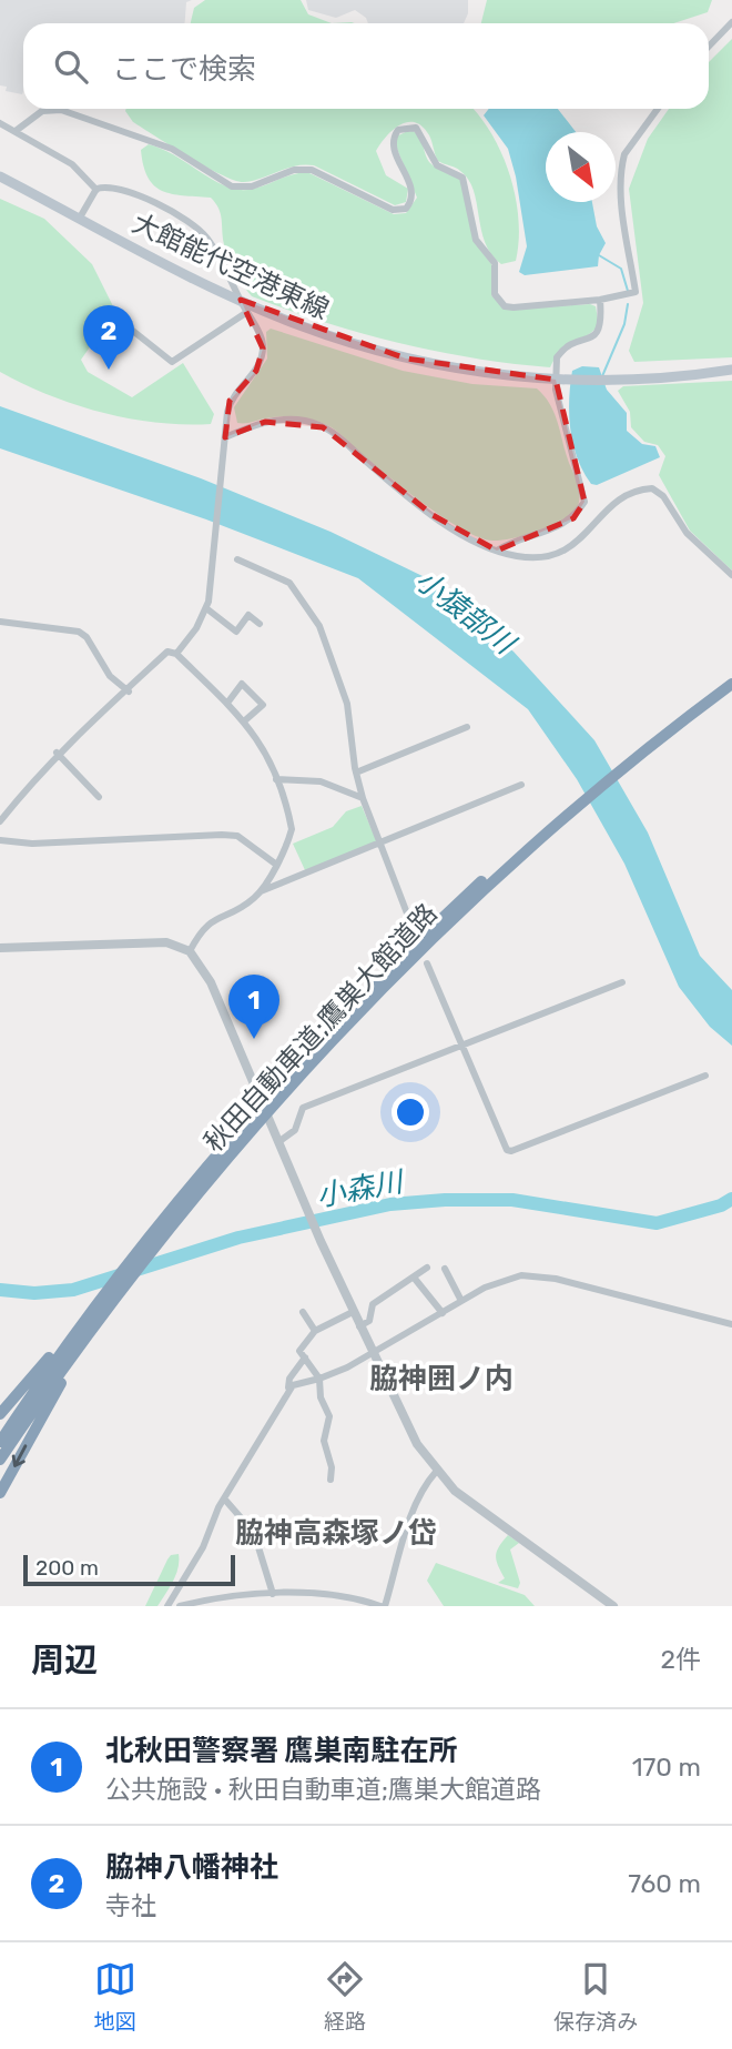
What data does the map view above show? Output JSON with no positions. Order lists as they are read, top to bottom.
{
  "streets": {
    "highway": ["秋田自動車道;鷹巣大館道路"],
    "main road": ["大館能代空港東線"]
  },
  "districts": ["脇神囲ノ内", "脇神高森塚ノ岱"],
  "water": ["小猿部川", "小森川"],
  "scale_bar": "200 m",
  "north": "bottom right",
  "page": {
    "search": "ここで検索",
    "pins": ["2", "1"],
    "scale": "200 m",
    "heading": ["周辺", "2件"],
    "list": [
      {
        "mark": "1",
        "name": "北秋田警察署 鷹巣南駐在所",
        "note": "公共施設 · 秋田自動車道;鷹巣大館道路",
        "value": "170 m"
      },
      {
        "mark": "2",
        "name": "脇神八幡神社",
        "note": "寺社",
        "value": "760 m"
      }
    ],
    "nav": ["地図", "経路", "保存済み"]
  }
}
